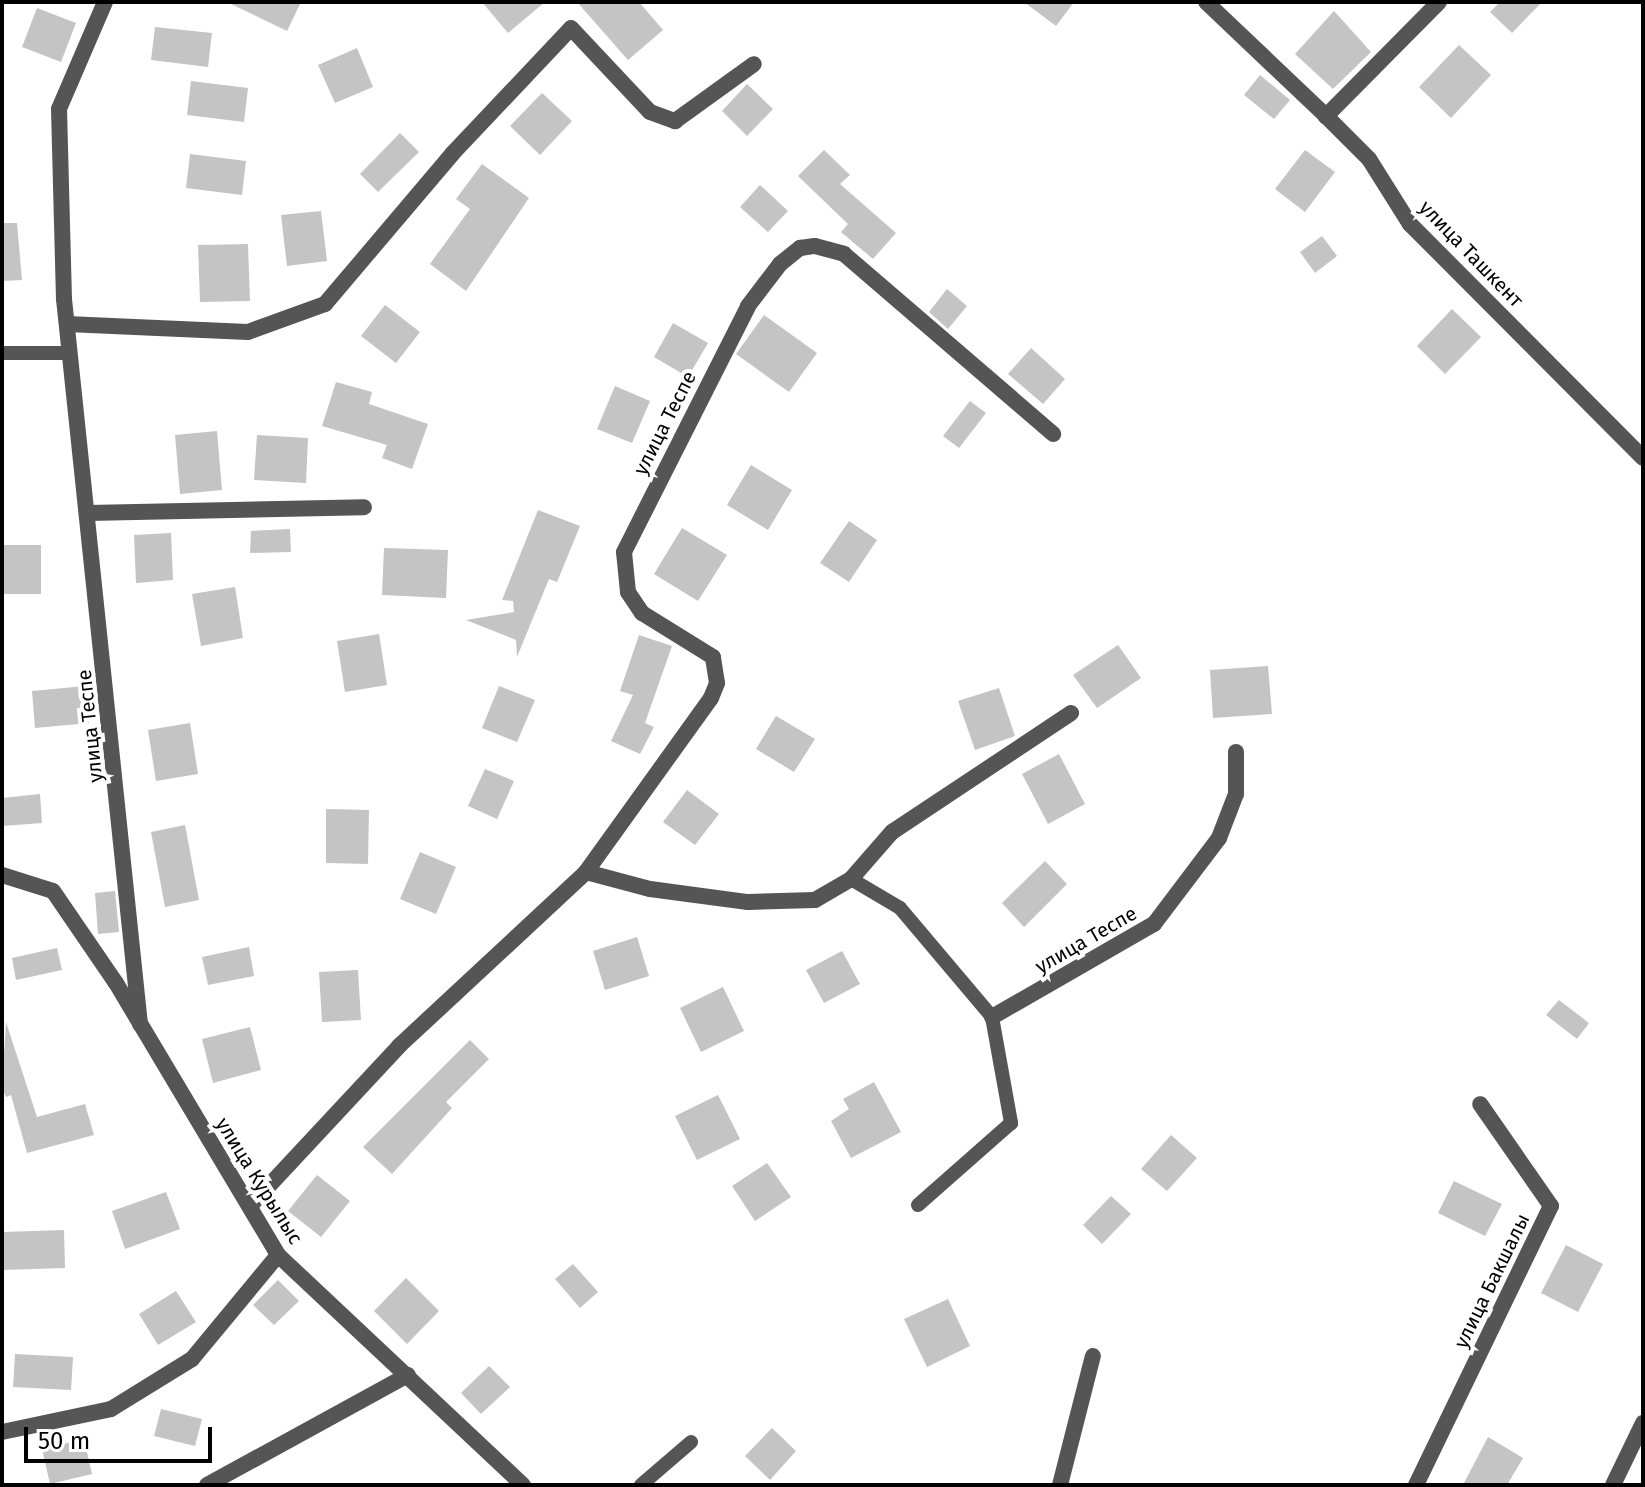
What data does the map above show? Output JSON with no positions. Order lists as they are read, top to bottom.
{
  "streets": {
    "street": [
      "улица Ташкент",
      "улица Теспе",
      "улица Курылыс",
      "улица Бакшалы"
    ]
  },
  "crossings": [
    ["улица Теспе", "улица Курылыс"]
  ],
  "scale_bar": "50 m"
}
